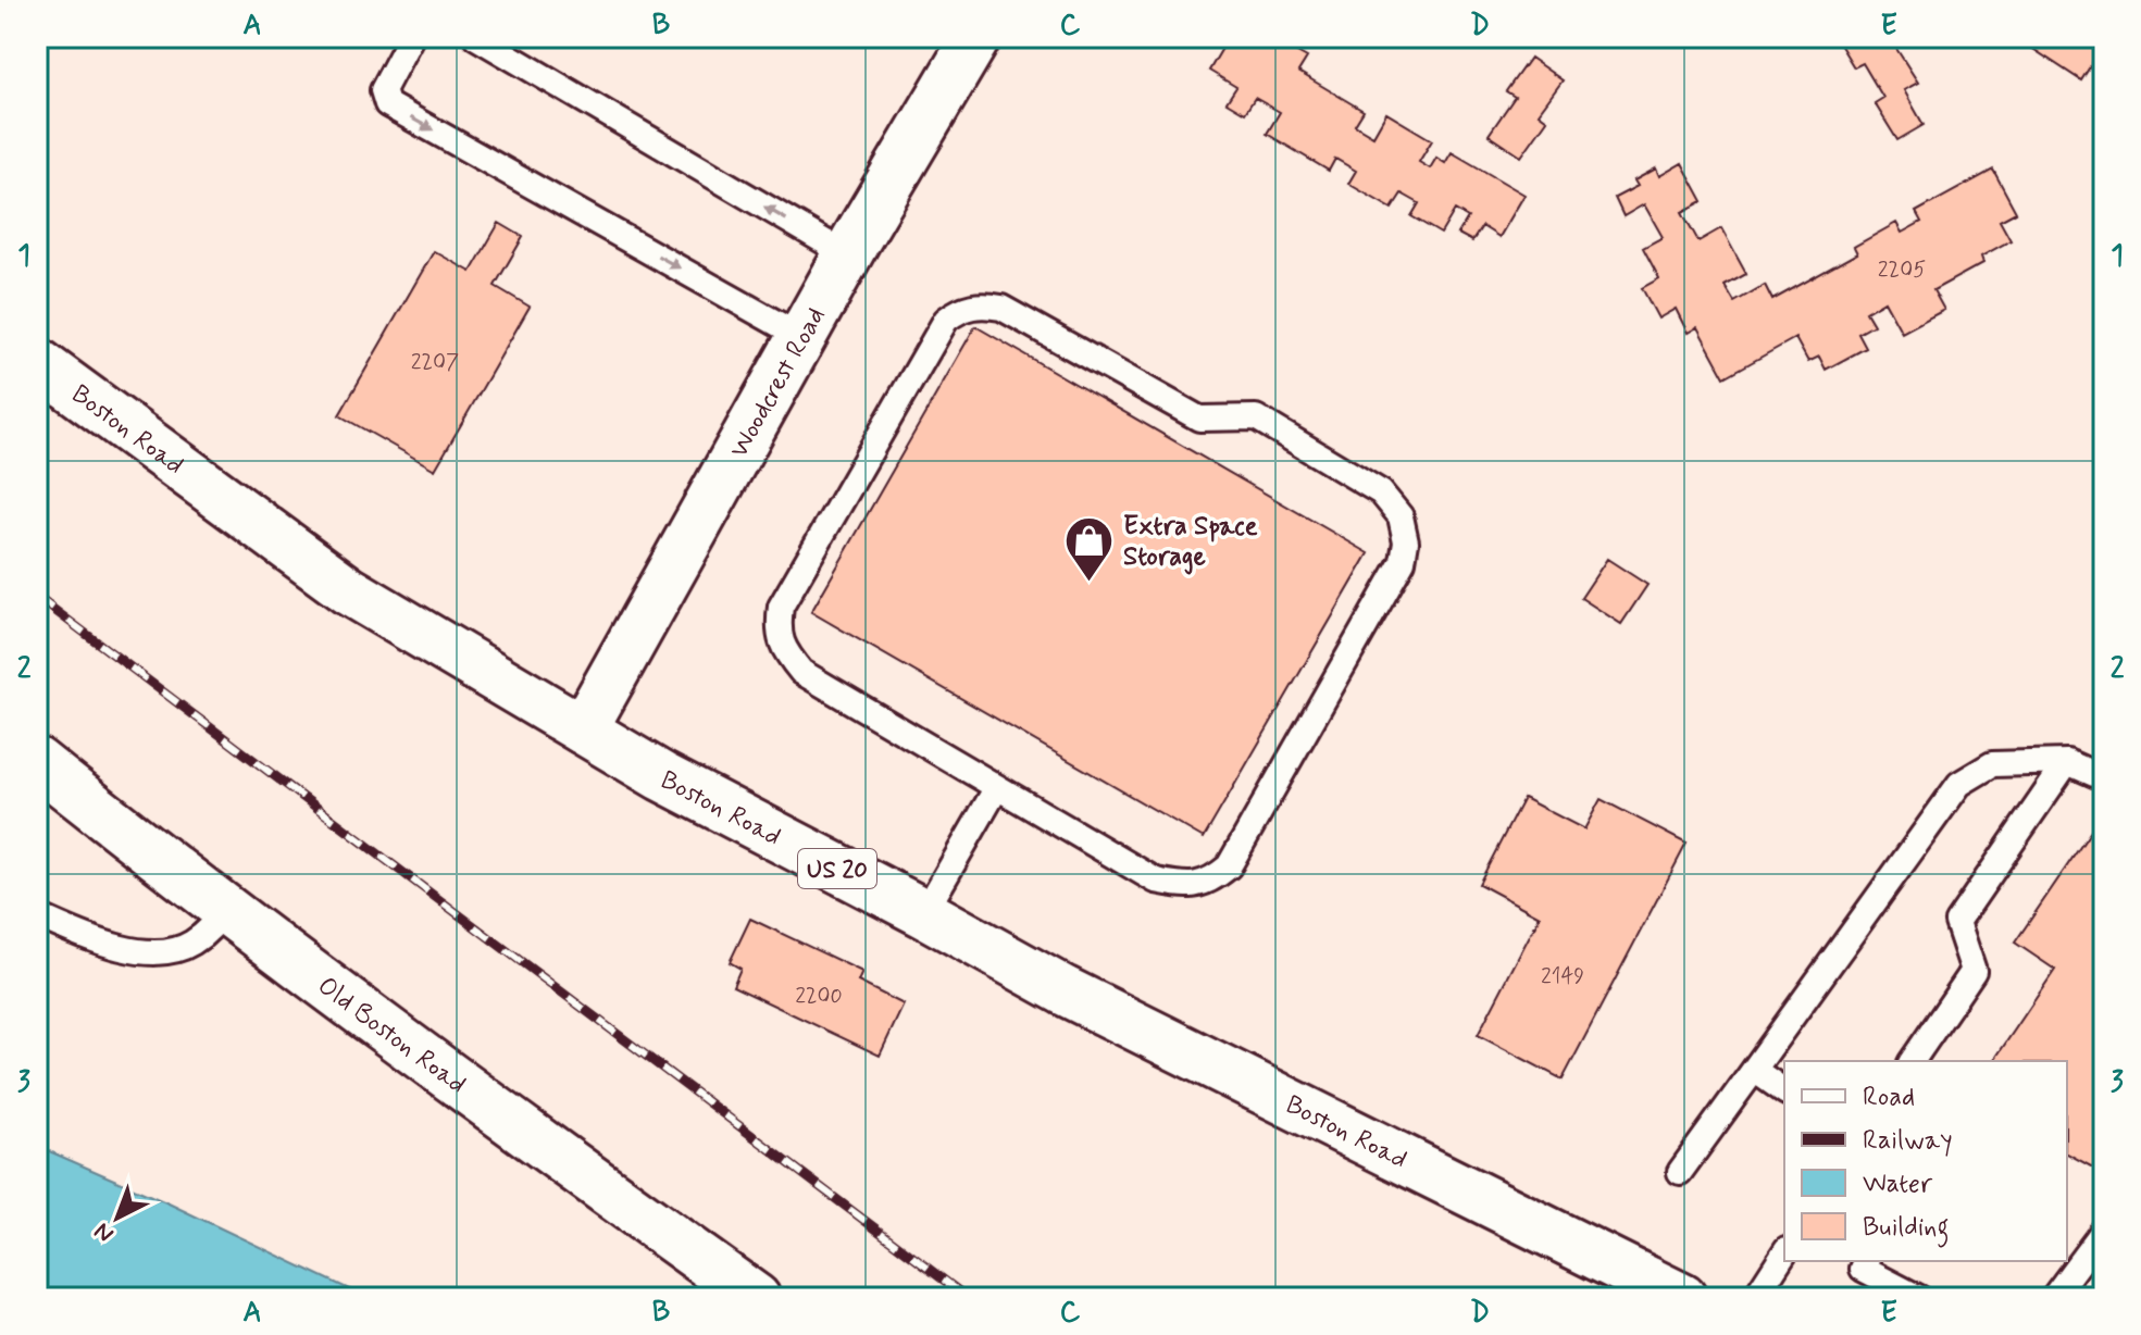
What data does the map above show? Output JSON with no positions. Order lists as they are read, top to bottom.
{
  "streets": {
    "main road": [
      "Woodcrest Road",
      "Boston Road",
      "US 20",
      "Old Boston Road"
    ]
  },
  "crossings": [
    ["Woodcrest Road", "Boston Road"]
  ],
  "places": {
    "shop": ["Extra Space Storage"]
  },
  "house_numbers": [
    "2205",
    "2207",
    "2149",
    "2200"
  ],
  "legend": [
    "Road",
    "Railway",
    "Water",
    "Building"
  ],
  "north": "bottom left",
  "grid": {
    "columns": [
      "A",
      "B",
      "C",
      "D",
      "E"
    ],
    "rows": ["1", "2", "3"]
  }
}
